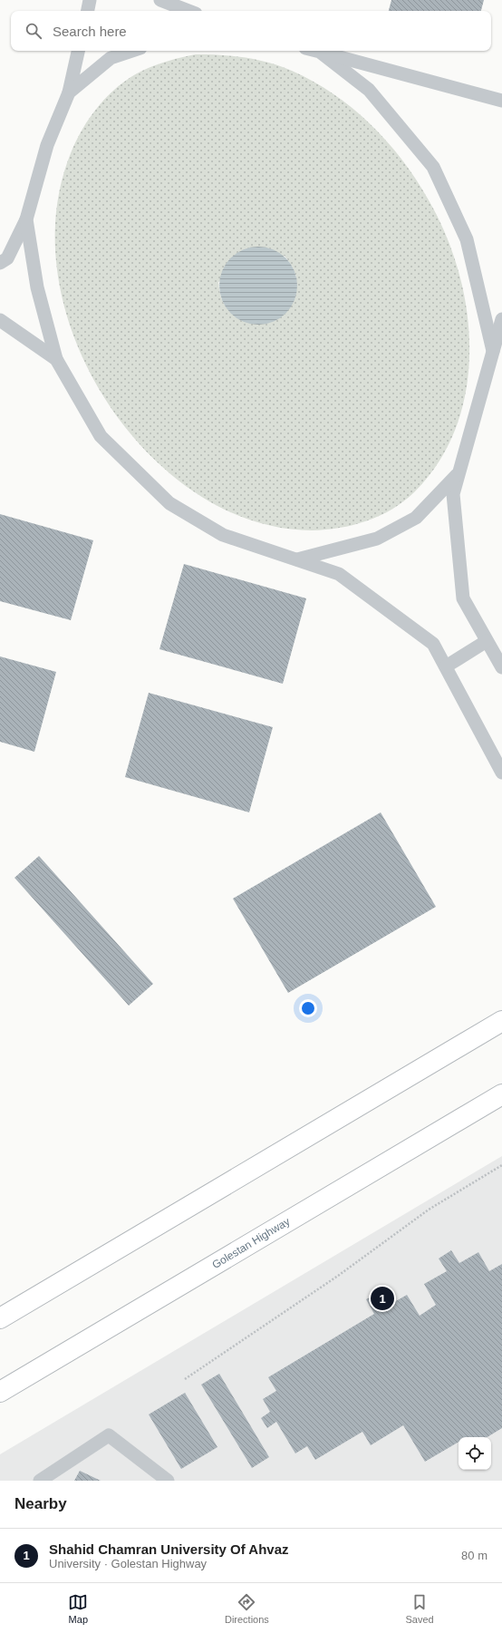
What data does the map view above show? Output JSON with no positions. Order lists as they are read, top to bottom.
{
  "streets": {
    "highway": ["Golestan Highway"]
  },
  "page": {
    "search": "Search here",
    "pins": "1",
    "heading": "Nearby",
    "list": [
      {
        "mark": "1",
        "name": "Shahid Chamran University Of Ahvaz",
        "note": "University · Golestan Highway",
        "value": "80 m"
      }
    ],
    "nav": ["Map", "Directions", "Saved"]
  }
}
